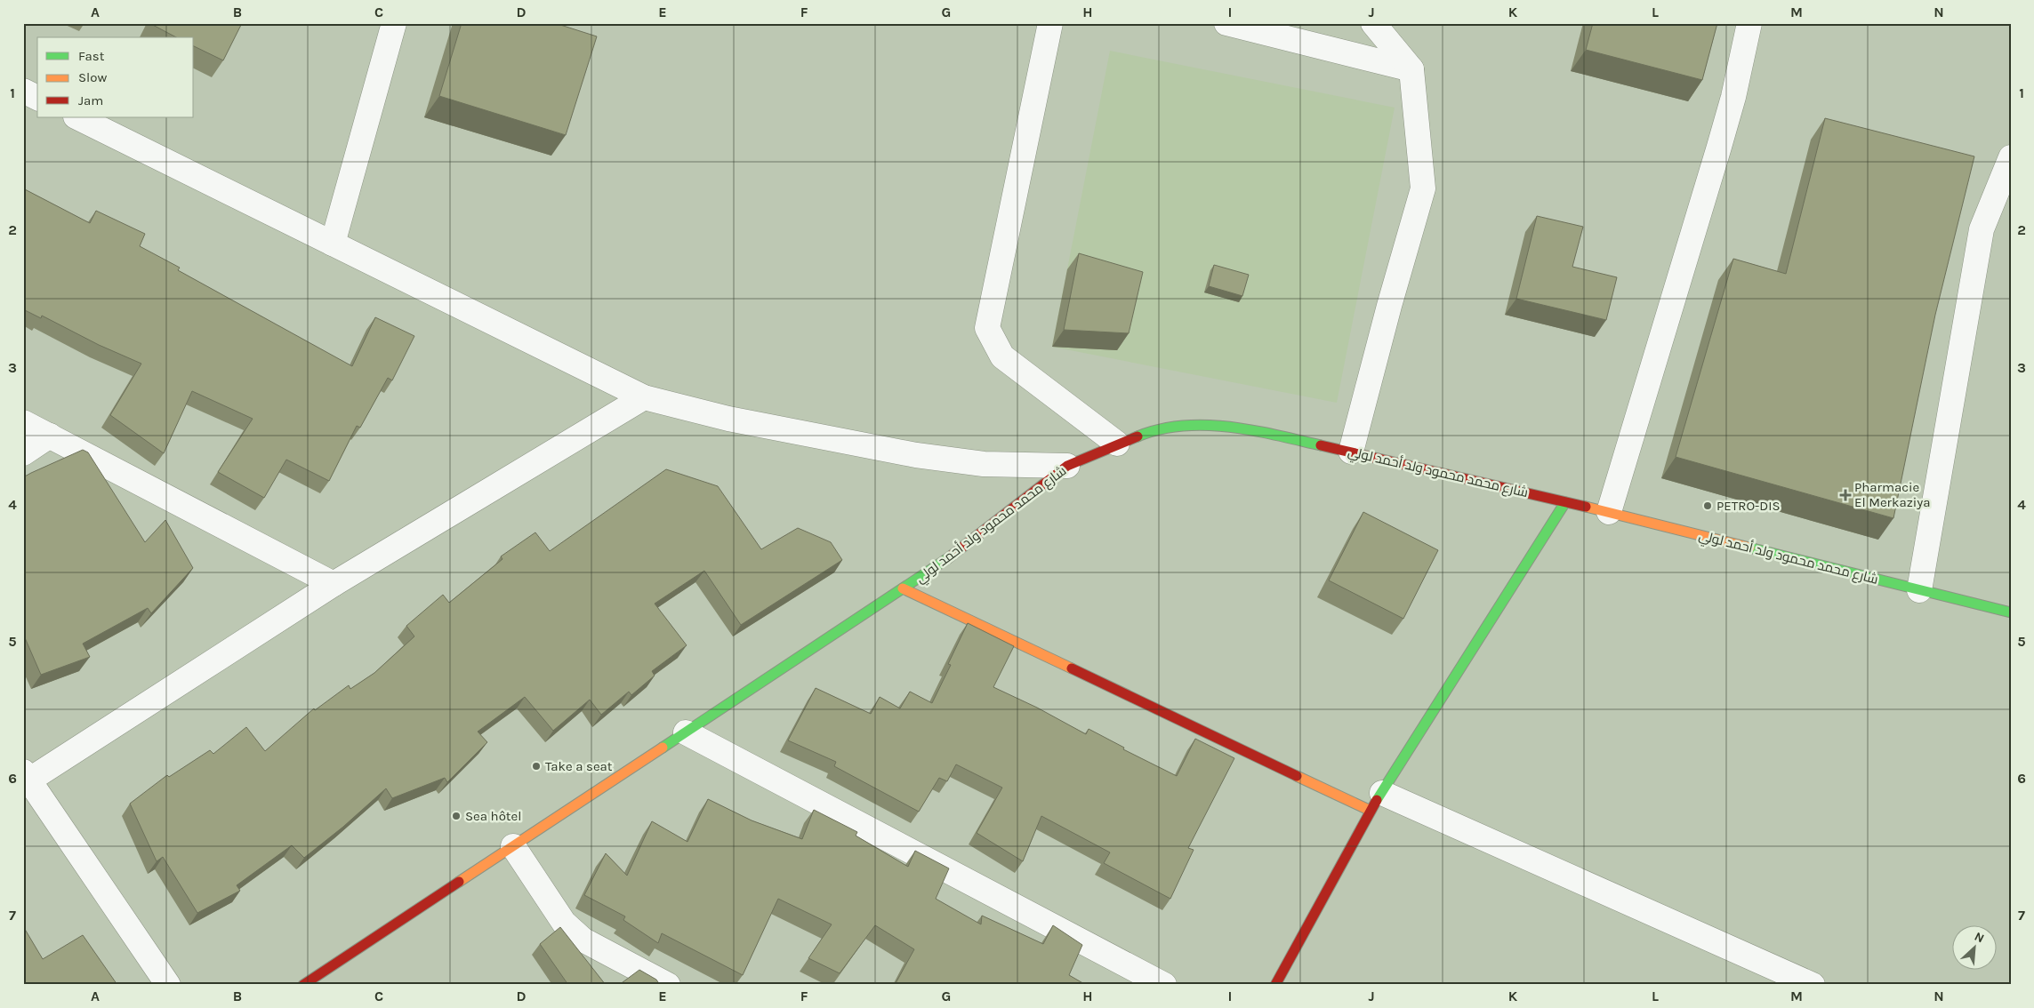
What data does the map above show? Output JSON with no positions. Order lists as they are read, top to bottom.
{
  "streets": {
    "street": ["شارع محمد محمود ولد أحمد لولي"]
  },
  "places": {
    "health": ["Pharmacie El Merkaziya"],
    "other": ["PETRO-DIS", "Take a seat", "Sea hôtel"]
  },
  "legend": ["Fast", "Slow", "Jam"],
  "north": "top right",
  "grid": {
    "columns": [
      "A",
      "B",
      "C",
      "D",
      "E",
      "F",
      "G",
      "H",
      "I",
      "J",
      "K",
      "L",
      "M",
      "N"
    ],
    "rows": [
      "1",
      "2",
      "3",
      "4",
      "5",
      "6",
      "7"
    ]
  }
}
